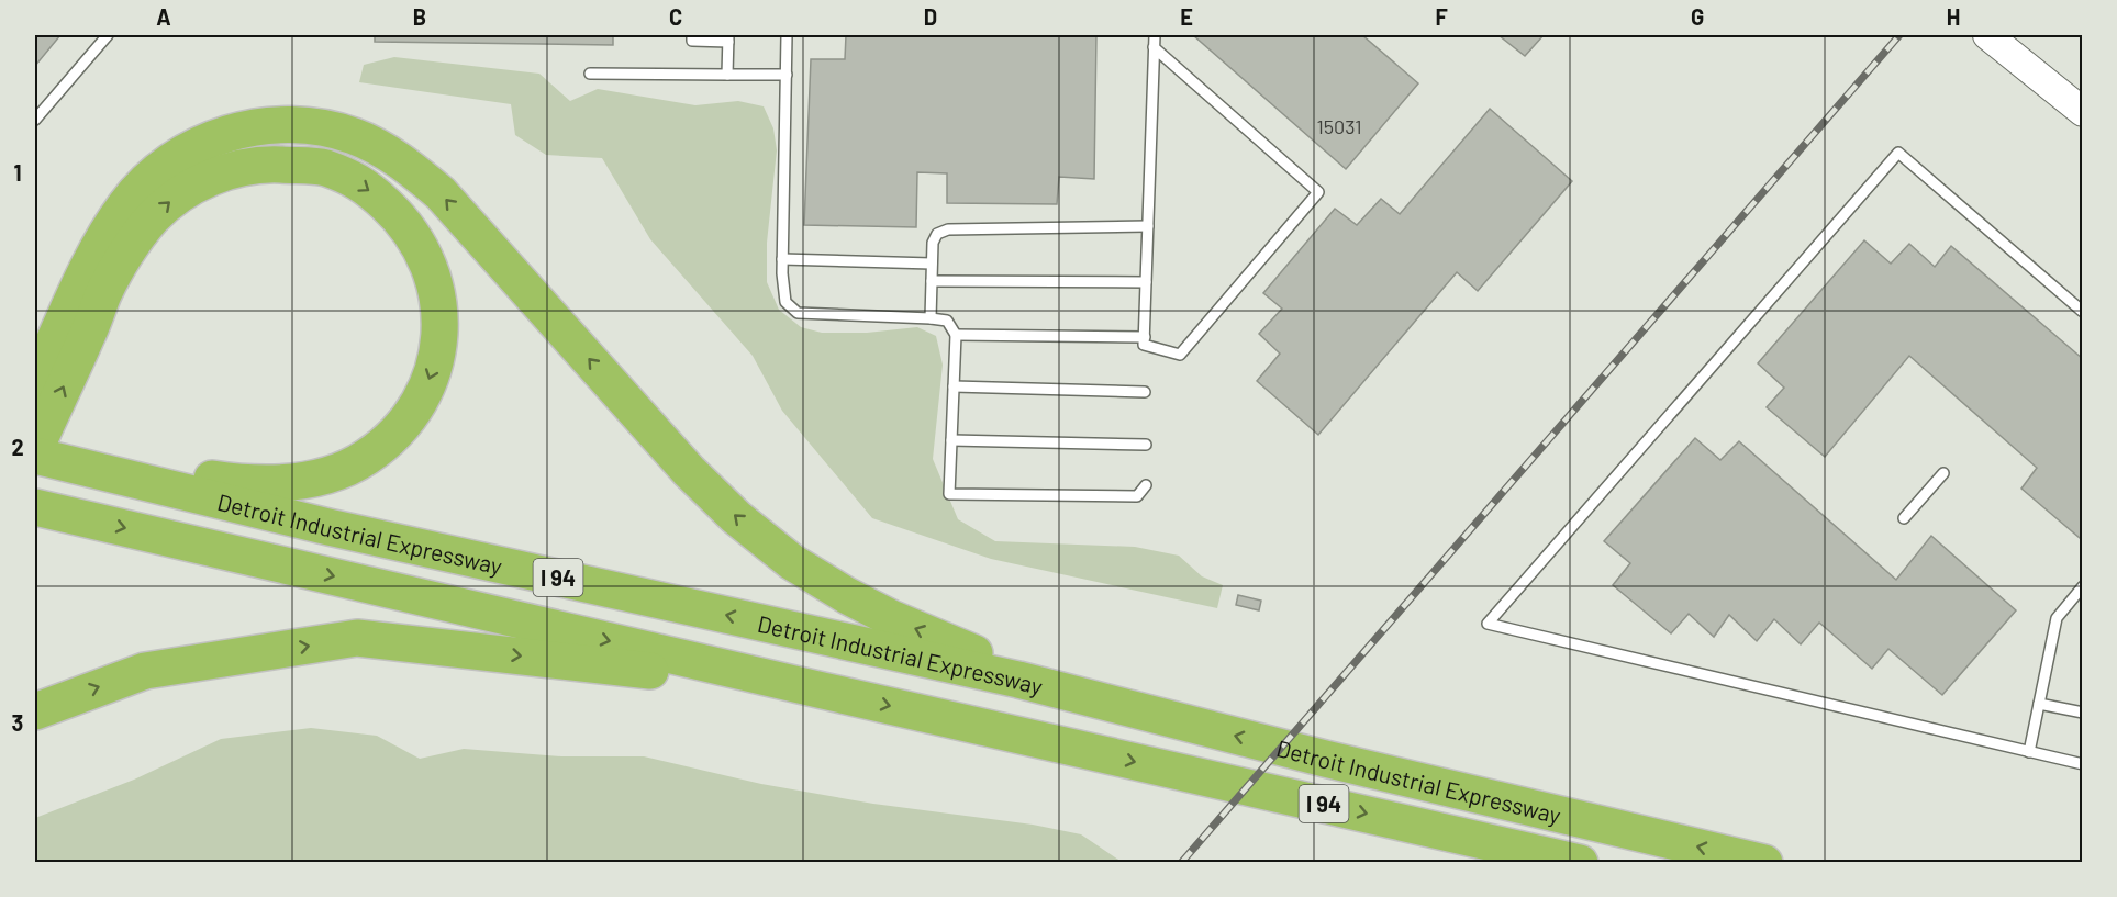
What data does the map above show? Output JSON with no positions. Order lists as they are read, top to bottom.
{
  "streets": {
    "highway": ["Detroit Industrial Expressway", "I 94"]
  },
  "house_numbers": ["15031"],
  "grid": {
    "columns": [
      "A",
      "B",
      "C",
      "D",
      "E",
      "F",
      "G",
      "H"
    ],
    "rows": ["1", "2", "3"]
  }
}
